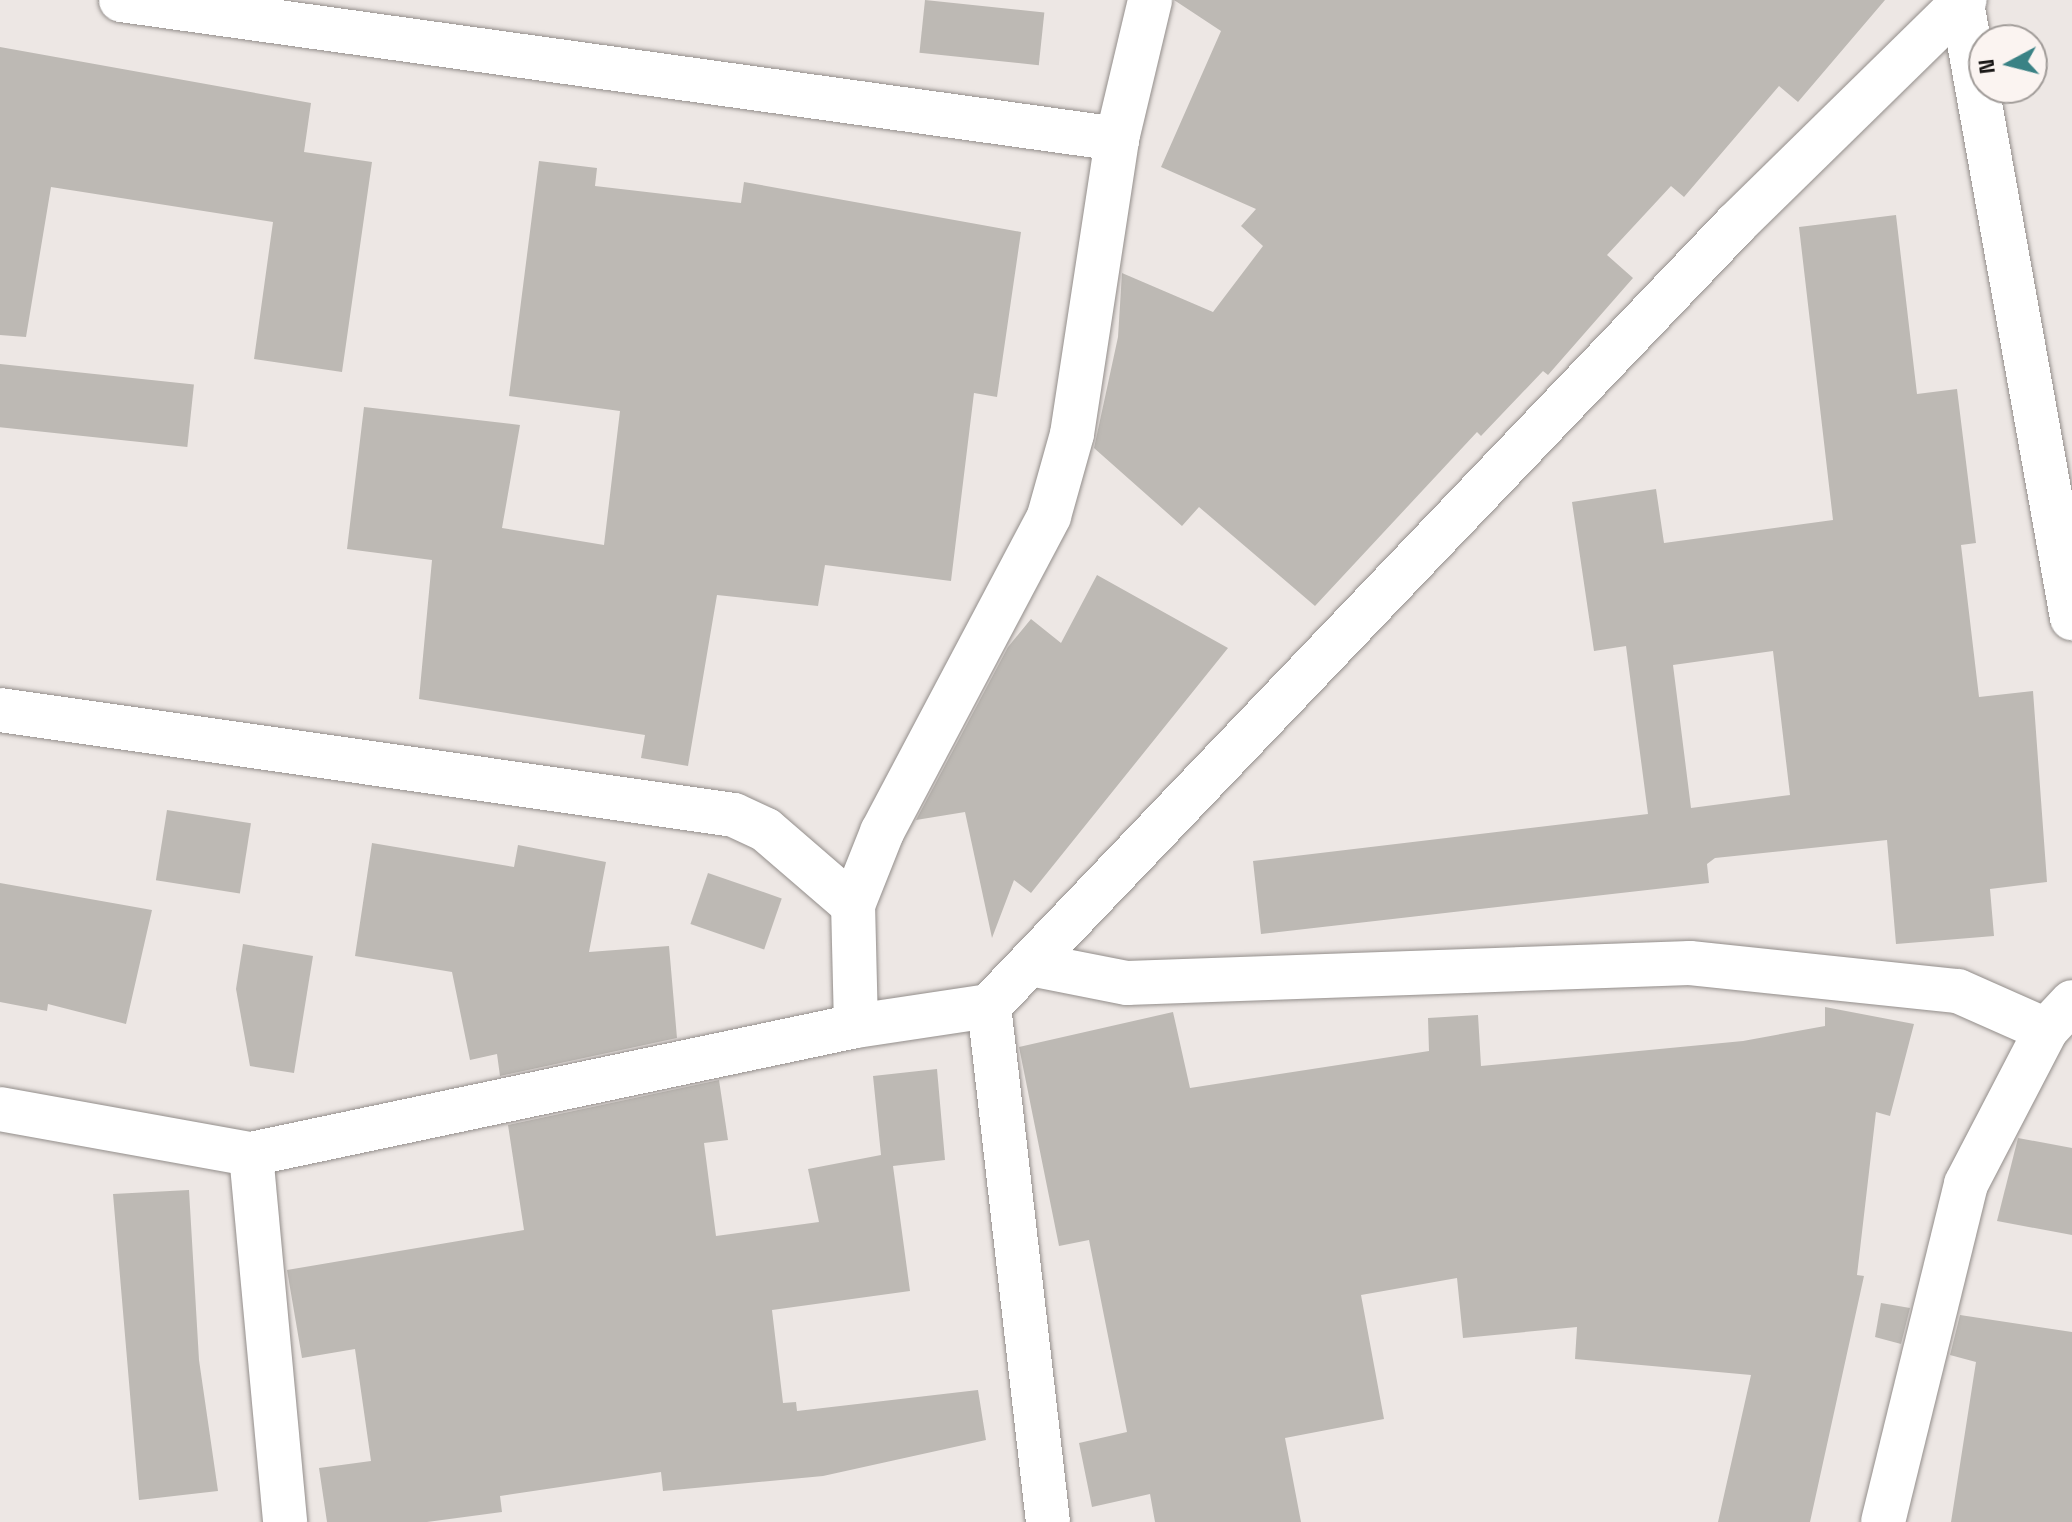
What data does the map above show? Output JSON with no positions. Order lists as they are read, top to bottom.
{
  "north": "left"
}
